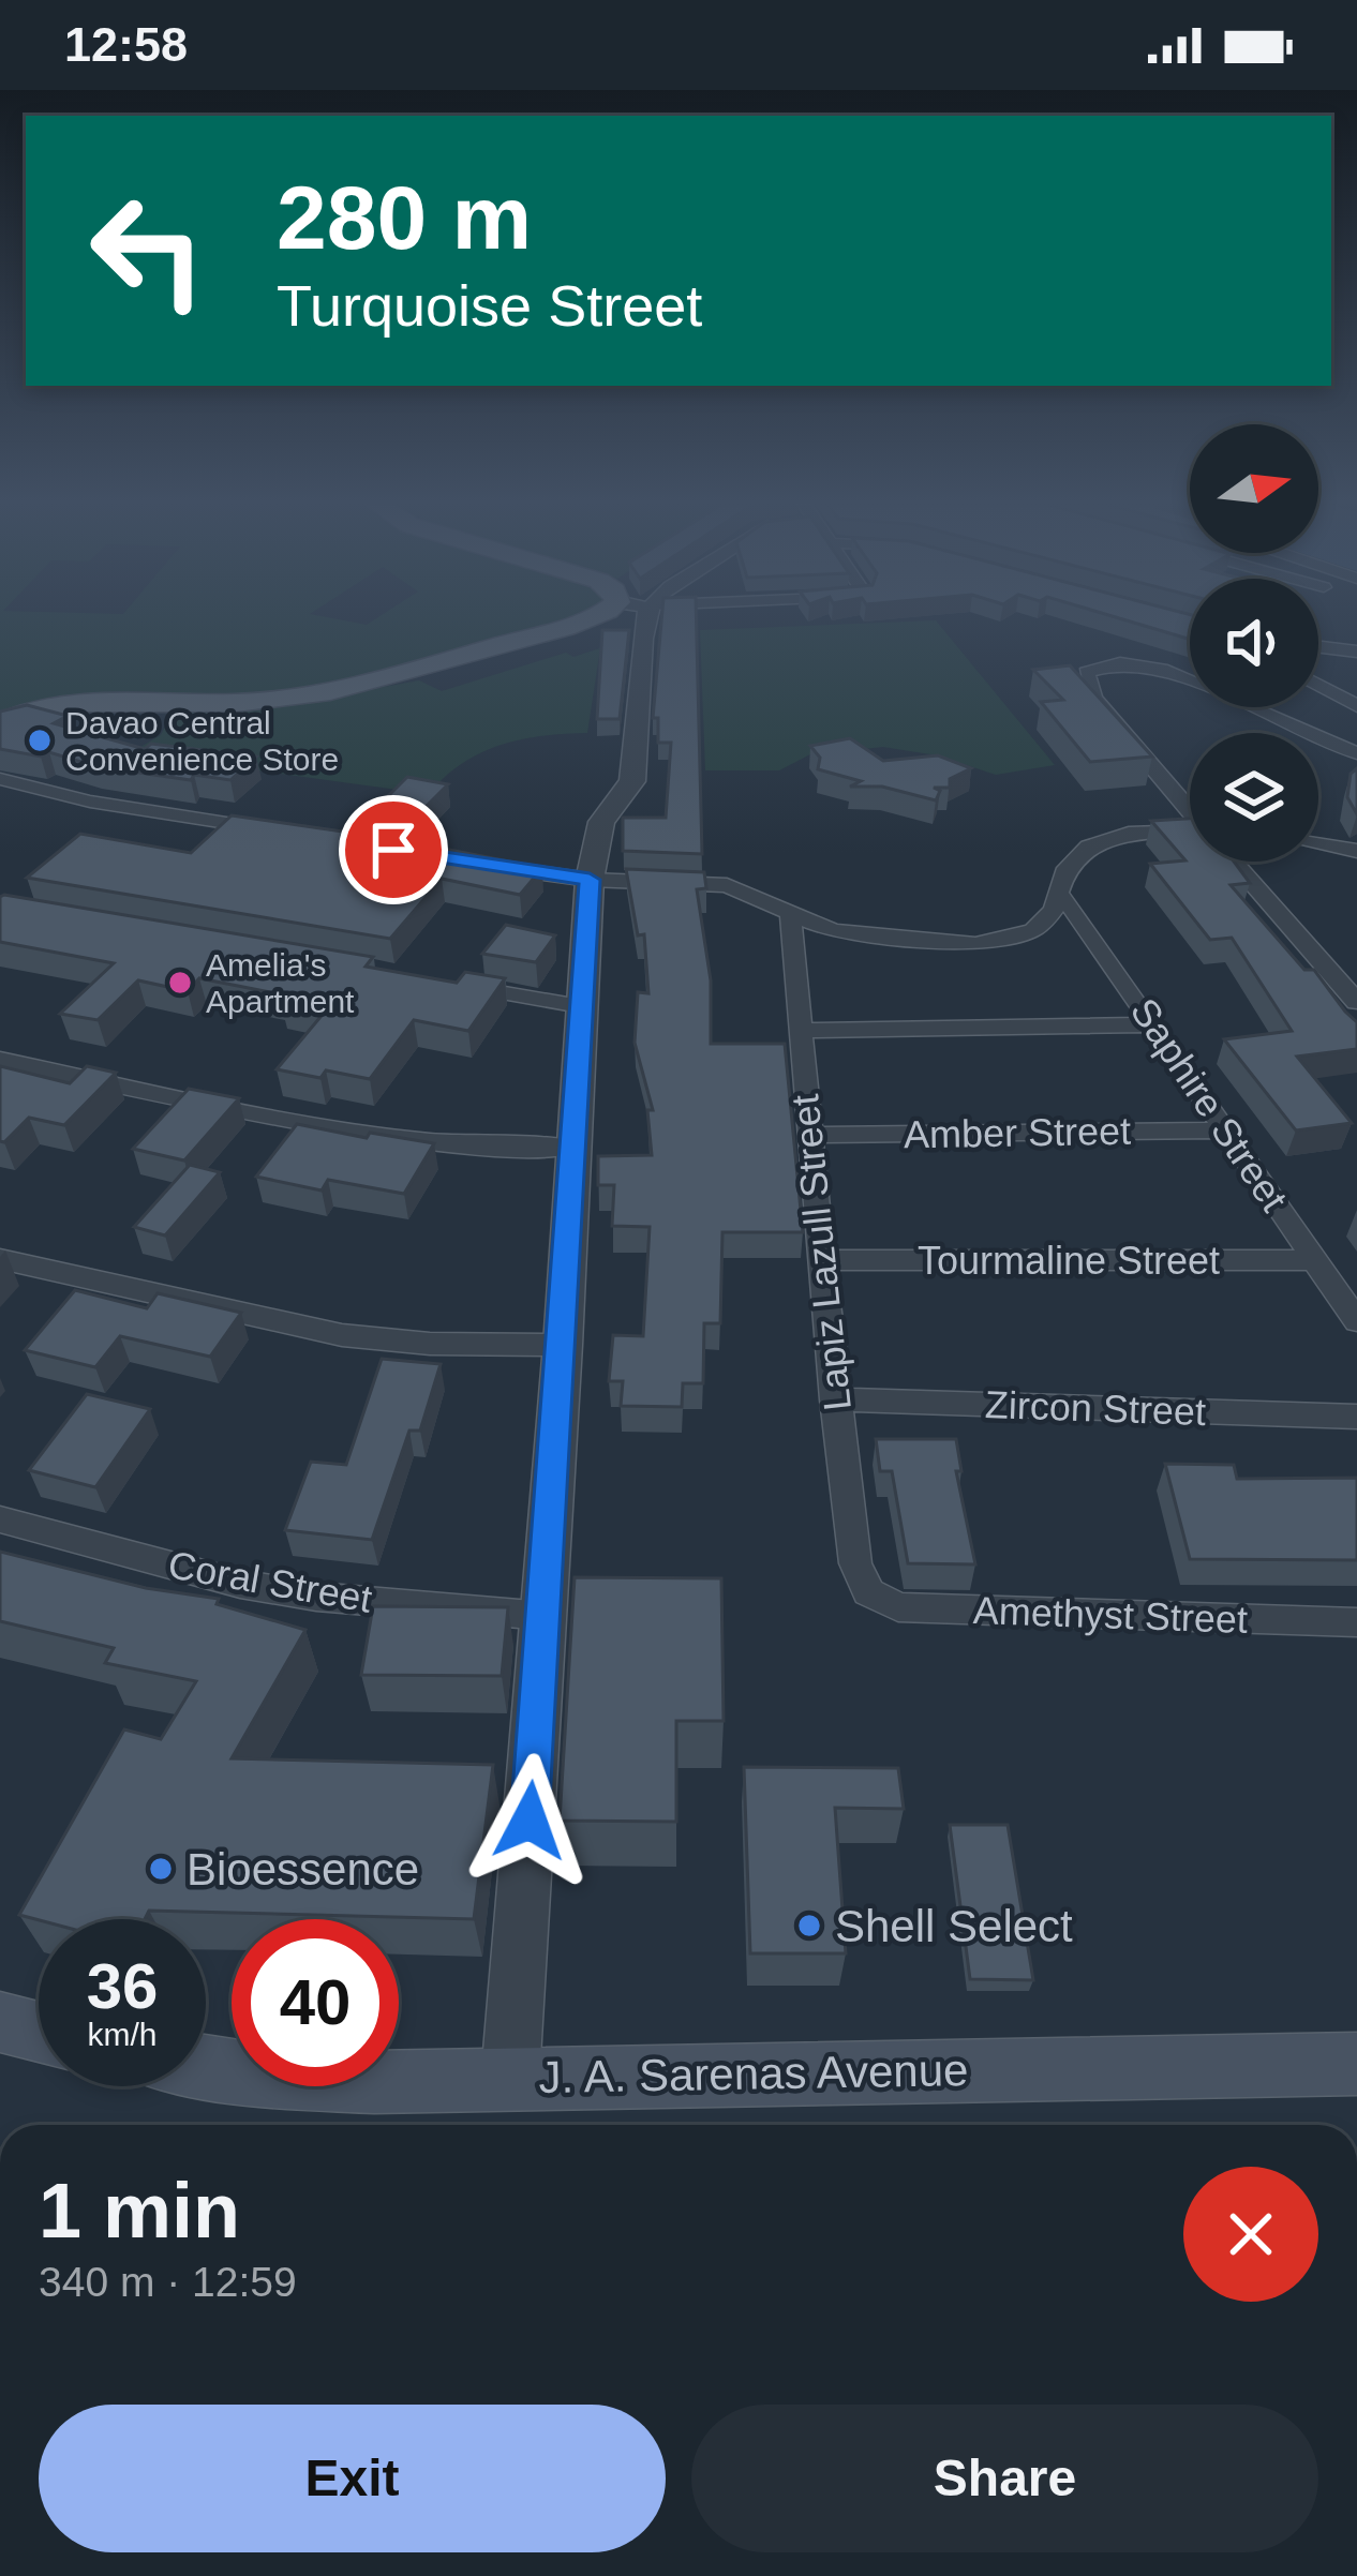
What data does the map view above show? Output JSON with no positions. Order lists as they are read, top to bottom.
{
  "streets": {
    "main road": ["J. A. Sarenas Avenue"],
    "street": [
      "Saphire Street",
      "Amber Street",
      "Lapiz Lazull Street",
      "Tourmaline Street",
      "Zircon Street",
      "Coral Street",
      "Amethyst Street"
    ]
  },
  "crossings": [
    ["Saphire Street", "Amber Street"],
    ["Saphire Street", "Tourmaline Street"],
    ["Amber Street", "Lapiz Lazull Street"],
    ["Lapiz Lazull Street", "Tourmaline Street"],
    ["Lapiz Lazull Street", "Zircon Street"],
    ["Lapiz Lazull Street", "Amethyst Street"]
  ],
  "places": [
    "Davao Central Convenience Store",
    "Amelia's Apartment",
    "Bioessence",
    "Shell Select"
  ],
  "north": "right",
  "page": {
    "status": "12:58",
    "turn": ["280 m", "Turquoise Street"],
    "speed": "36 km/h",
    "limit": "40",
    "heading": ["1 min", "340 m · 12:59"],
    "buttons": ["Exit", "Share"]
  }
}
